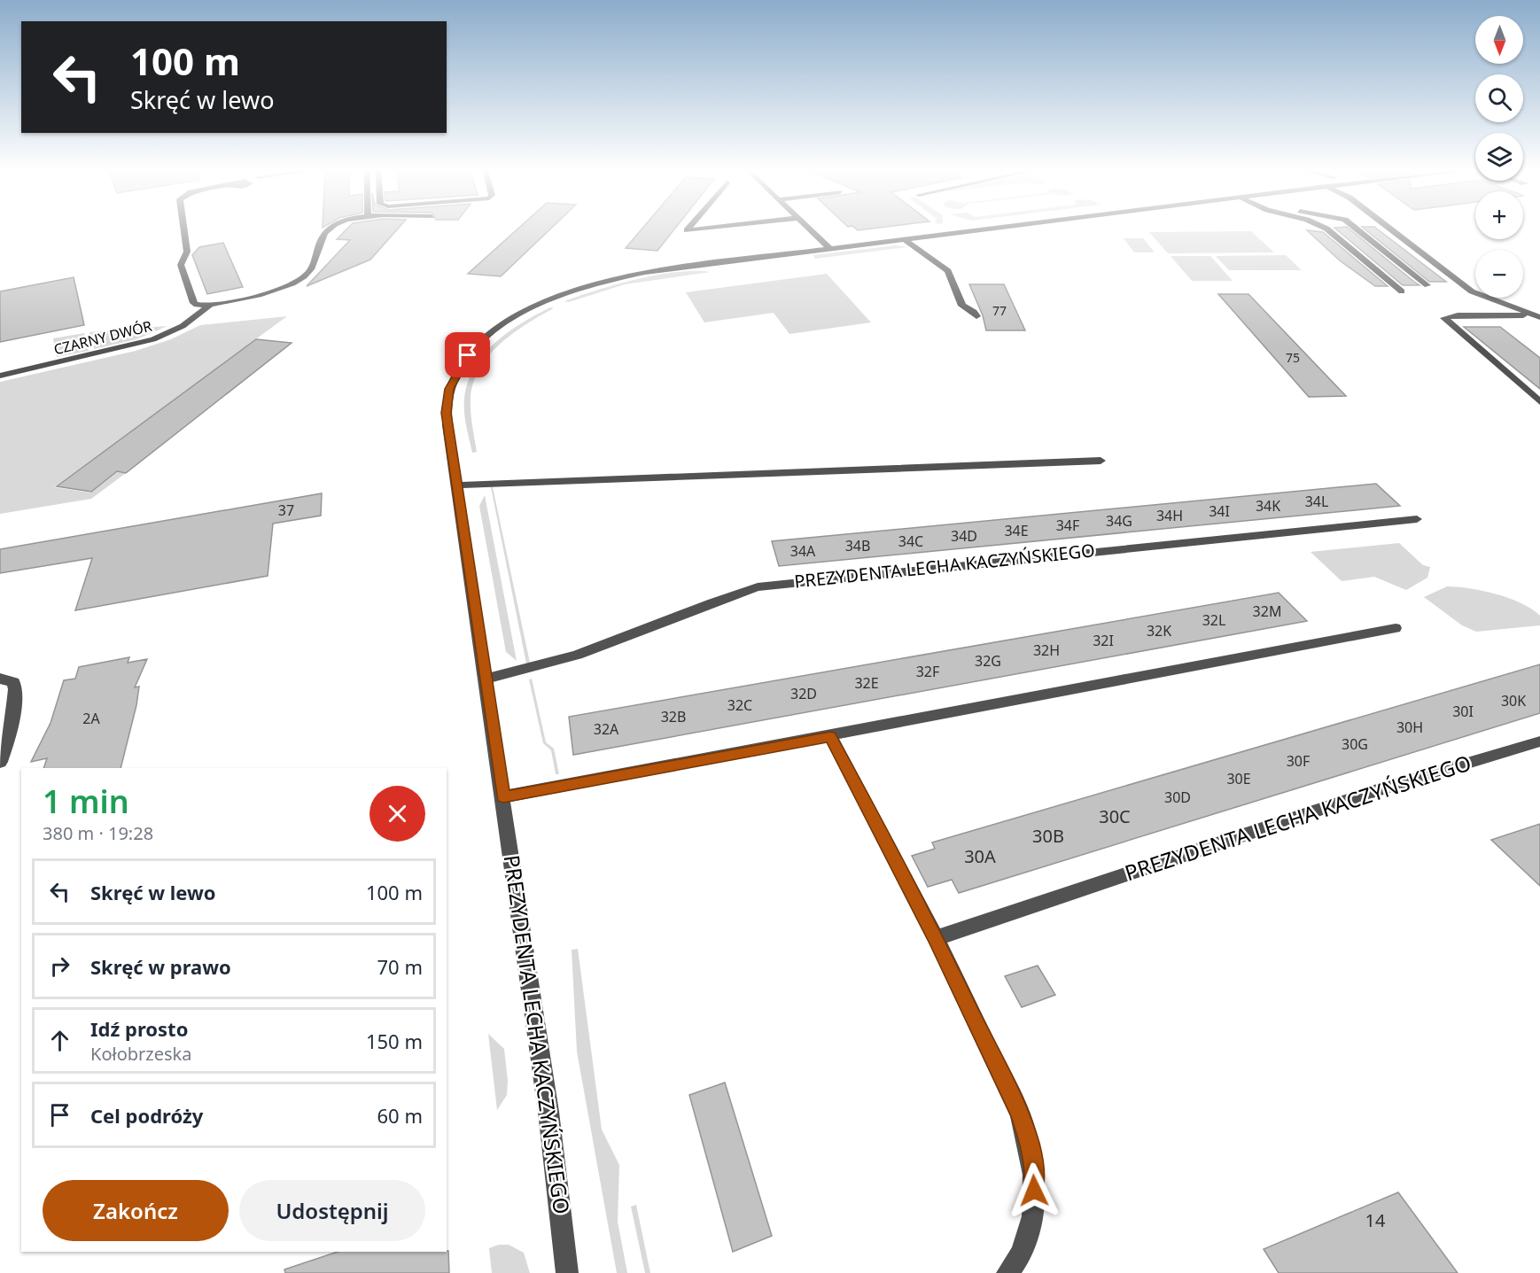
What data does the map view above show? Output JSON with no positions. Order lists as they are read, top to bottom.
{
  "streets": {
    "street": ["CZARNY DWÓR", "PREZYDENTA LECHA KACZYŃSKIEGO"]
  },
  "house_numbers": [
    "77",
    "75",
    "34L",
    "34K",
    "37",
    "34I",
    "34H",
    "34G",
    "34F",
    "34E",
    "34D",
    "34C",
    "34B",
    "34A",
    "32M",
    "32L",
    "32K",
    "32I",
    "32H",
    "32G",
    "32F",
    "32E",
    "32D",
    "30K",
    "32C",
    "30I",
    "32B",
    "2A",
    "30H",
    "32A",
    "30G",
    "30F",
    "30E",
    "30D",
    "30C",
    "30B",
    "30A",
    "14"
  ],
  "north": "bottom",
  "page": {
    "map_buttons": ["+", "−"],
    "turn": ["100 m", "Skręć w lewo"],
    "heading": ["1 min", "380 m · 19:28"],
    "list": [
      {
        "name": "Skręć w lewo",
        "value": "100 m"
      },
      {
        "name": "Skręć w prawo",
        "value": "70 m"
      },
      {
        "name": "Idź prosto",
        "note": "Kołobrzeska",
        "value": "150 m"
      },
      {
        "name": "Cel podróży",
        "value": "60 m"
      }
    ],
    "buttons": ["Zakończ", "Udostępnij"]
  }
}
